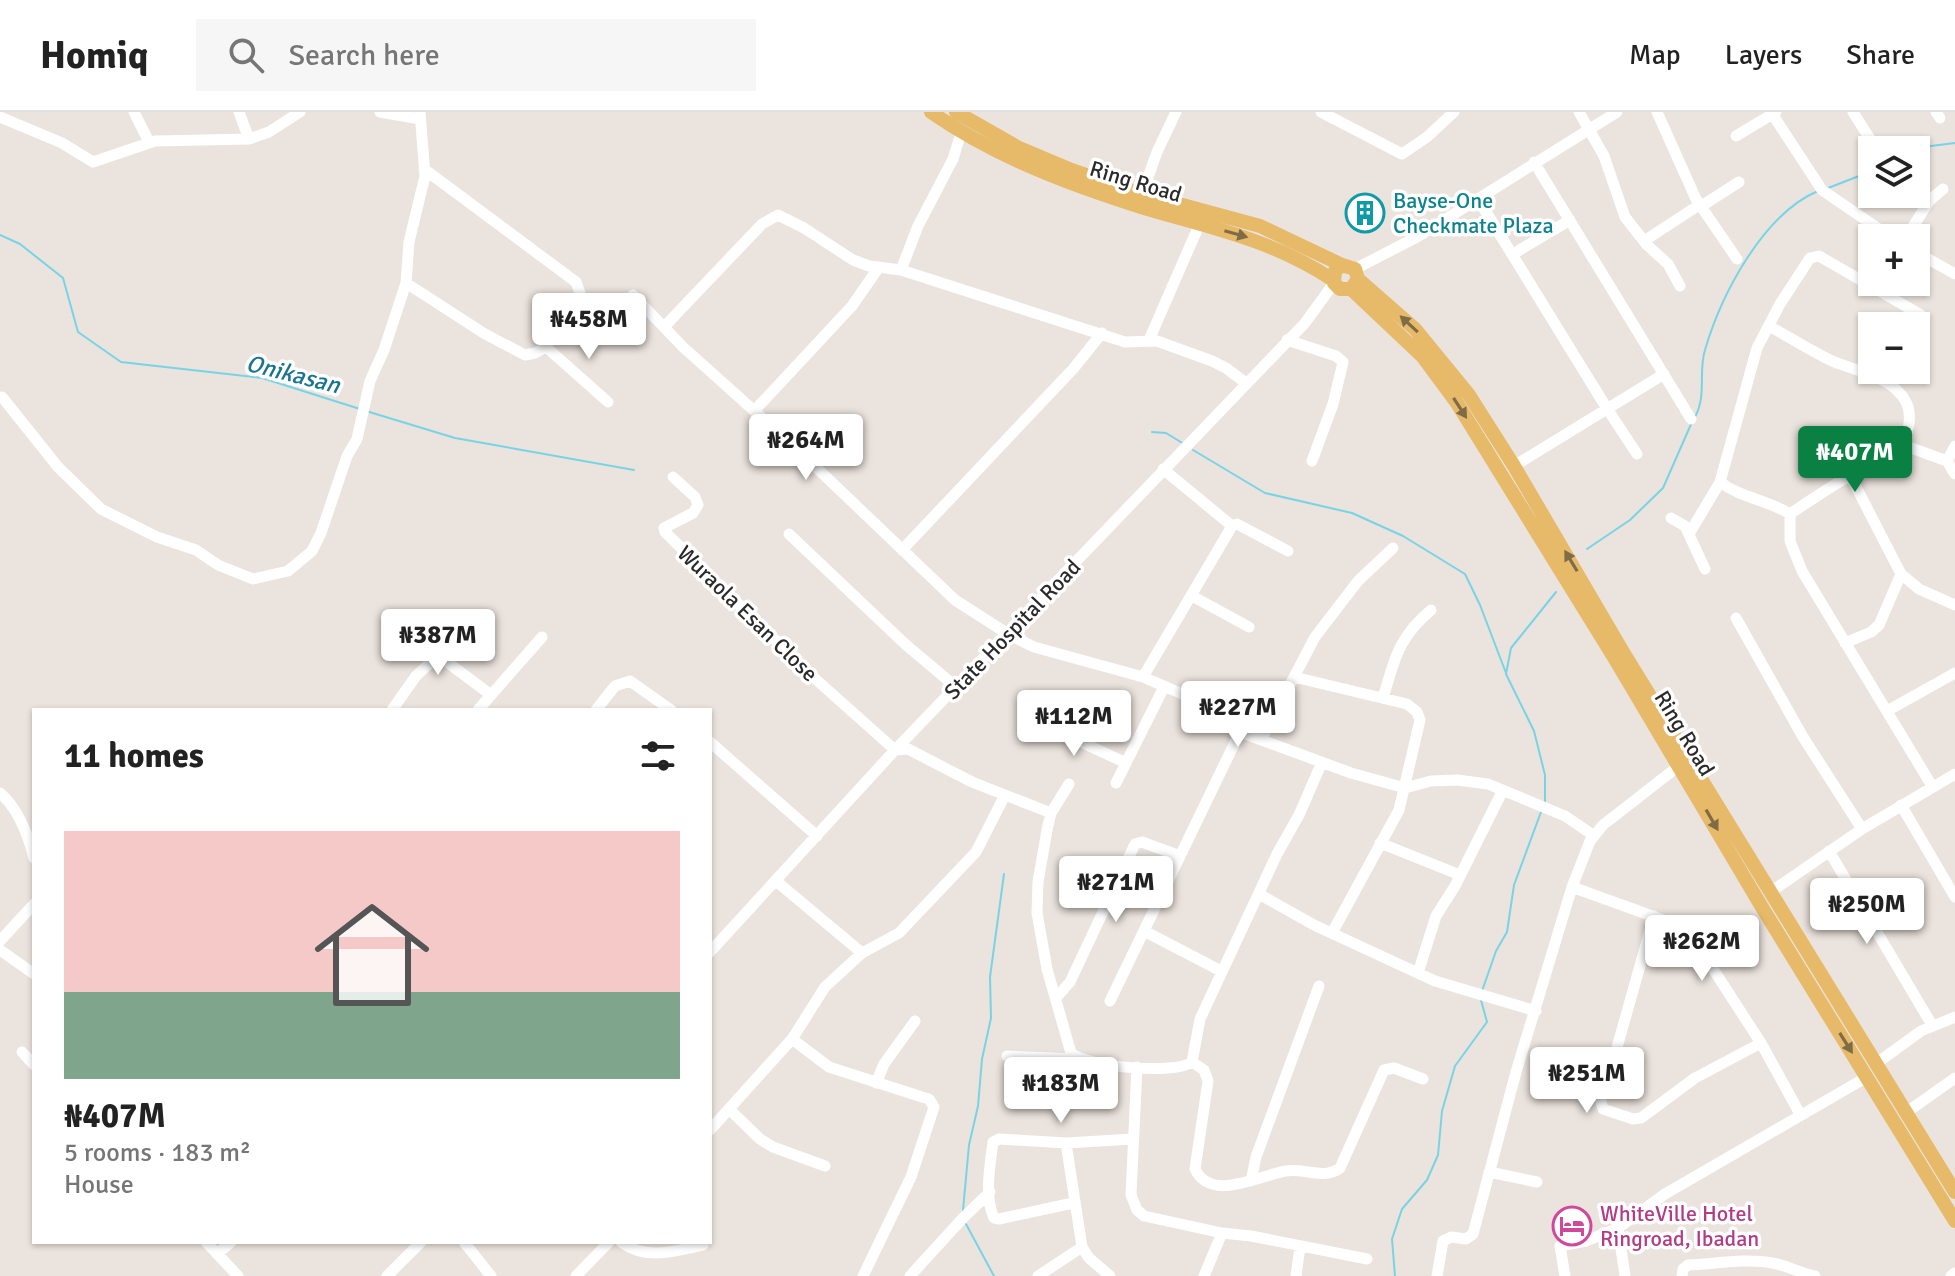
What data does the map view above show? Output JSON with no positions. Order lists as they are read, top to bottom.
{
  "streets": {
    "main road": ["Ring Road"],
    "street": ["Wuraola Esan Close", "State Hospital Road"]
  },
  "crossings": [
    ["Ring Road", "State Hospital Road"],
    ["Wuraola Esan Close", "State Hospital Road"]
  ],
  "water": ["Onikasan"],
  "places": {
    "building": ["Bayse-One Checkmate Plaza"],
    "hotel": ["WhiteVille Hotel Ringroad, Ibadan"]
  },
  "page": {
    "header": "Homiq",
    "search": "Search here",
    "nav": ["Map", "Layers", "Share"],
    "map_buttons": ["+", "−"],
    "price": [
      "₦458M",
      "₦264M",
      "₦407M",
      "₦387M",
      "₦227M",
      "₦112M",
      "₦271M",
      "₦250M",
      "₦262M",
      "₦251M",
      "₦183M"
    ],
    "heading": "11 homes",
    "list": [
      {
        "name": "₦407M",
        "note": "5 rooms · 183 m² · House"
      }
    ]
  }
}
